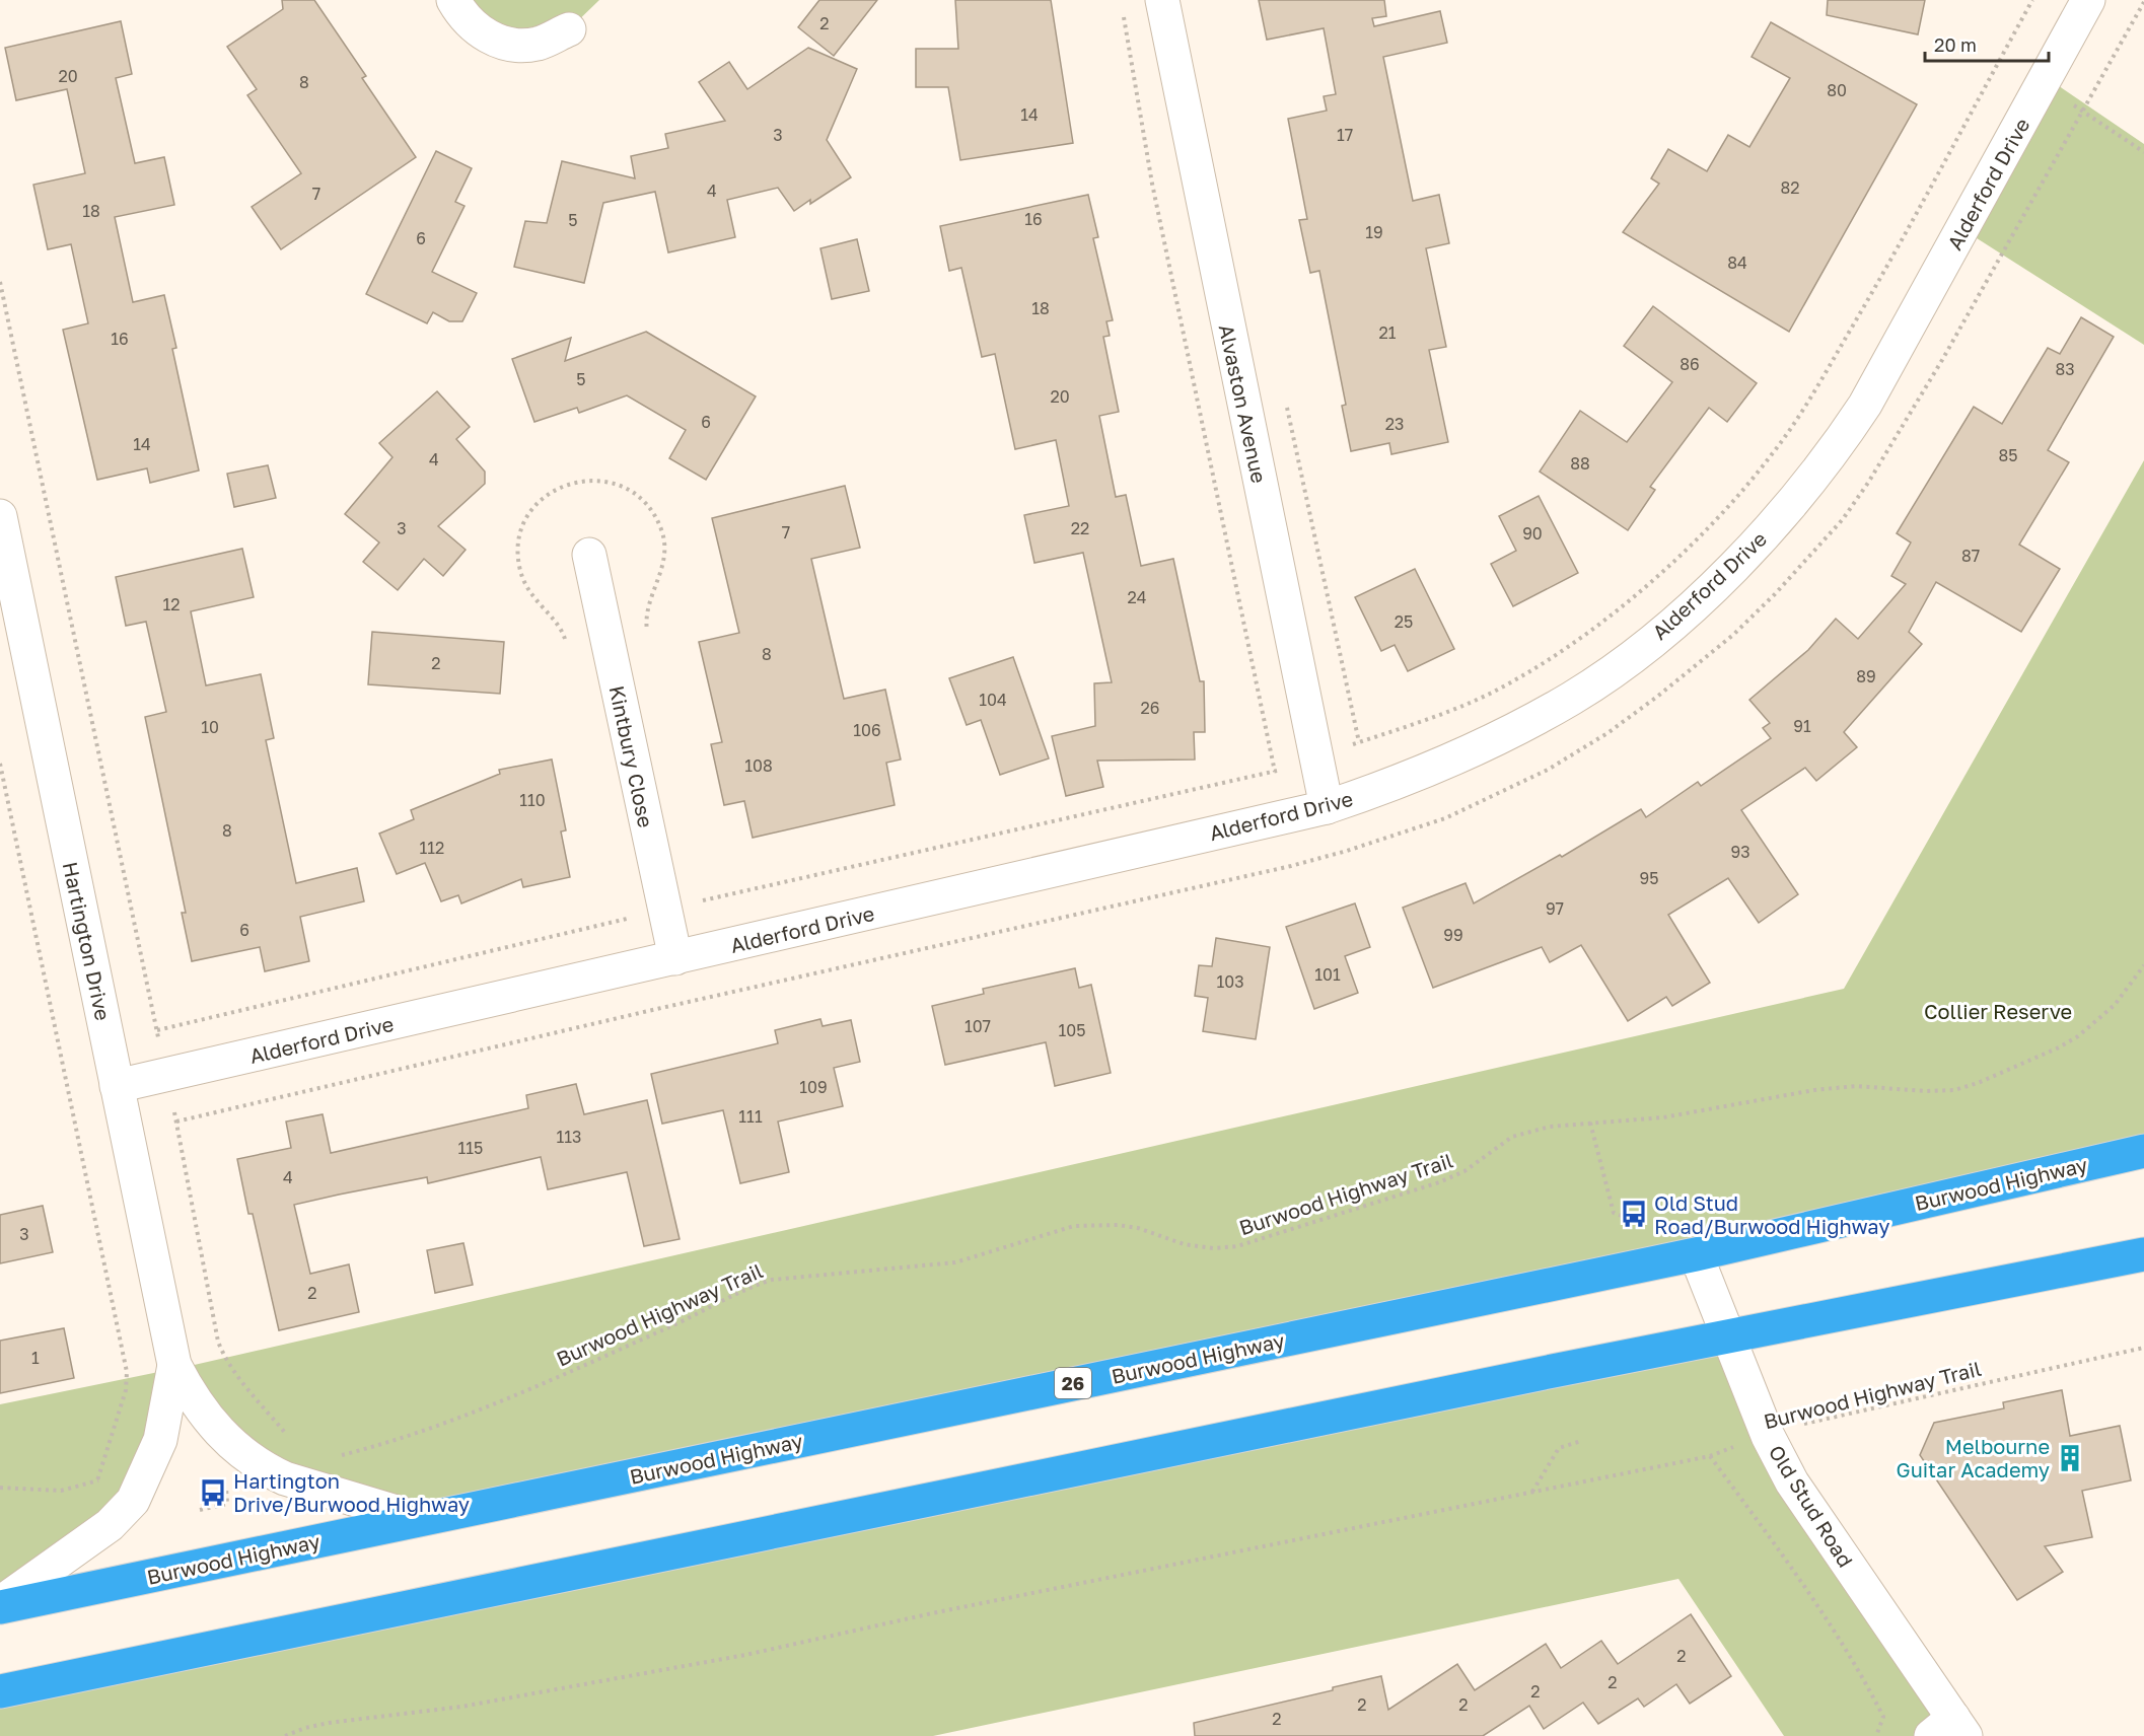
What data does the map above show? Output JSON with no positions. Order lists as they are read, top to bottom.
{
  "streets": {
    "highway": ["Burwood Highway", "26"],
    "street": [
      "Alderford Drive",
      "Alvaston Avenue",
      "Kintbury Close",
      "Hartington Drive",
      "Old Stud Road"
    ],
    "path": ["Burwood Highway Trail"]
  },
  "crossings": [
    ["Alderford Drive", "Alvaston Avenue"],
    ["Alderford Drive", "Kintbury Close"],
    ["Alderford Drive", "Hartington Drive"],
    ["Hartington Drive", "Burwood Highway"],
    ["Burwood Highway", "Old Stud Road"],
    ["Burwood Highway Trail", "Old Stud Road"]
  ],
  "parks": ["Collier Reserve"],
  "places": {
    "bus stop": ["Old Stud Road/Burwood Highway", "Hartington Drive/Burwood Highway"],
    "building": ["Melbourne Guitar Academy"]
  },
  "house_numbers": [
    "2",
    "20",
    "8",
    "80",
    "14",
    "3",
    "17",
    "82",
    "4",
    "7",
    "18",
    "16",
    "5",
    "19",
    "6",
    "84",
    "18",
    "21",
    "16",
    "86",
    "83",
    "5",
    "20",
    "6",
    "23",
    "14",
    "85",
    "4",
    "88",
    "3",
    "22",
    "7",
    "90",
    "87",
    "24",
    "12",
    "25",
    "8",
    "2",
    "89",
    "104",
    "26",
    "91",
    "10",
    "106",
    "108",
    "110",
    "8",
    "112",
    "93",
    "95",
    "97",
    "6",
    "99",
    "101",
    "103",
    "107",
    "105",
    "109",
    "111",
    "113",
    "115",
    "4",
    "3",
    "2",
    "1",
    "2",
    "2",
    "2",
    "2",
    "2",
    "2"
  ],
  "scale_bar": "20 m"
}
